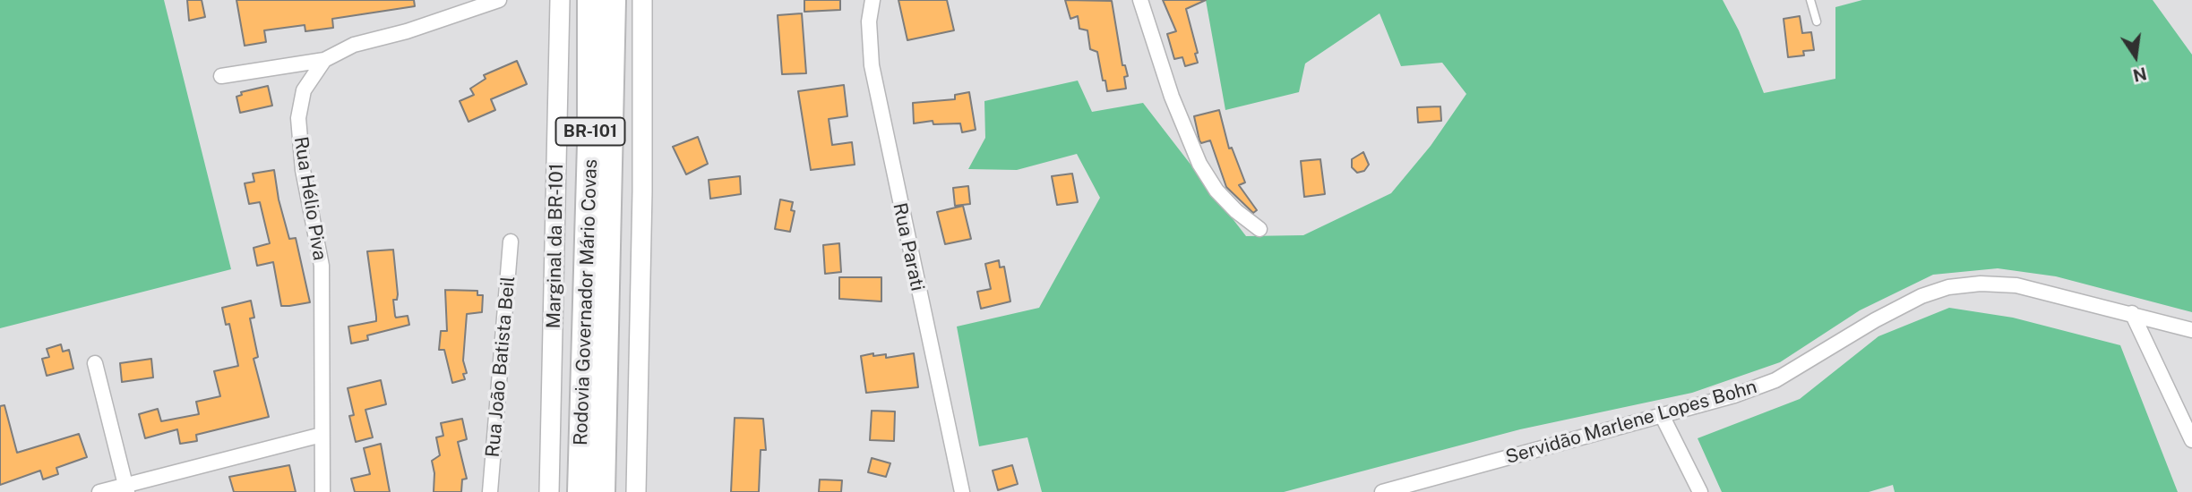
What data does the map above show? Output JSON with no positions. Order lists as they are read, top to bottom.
{
  "streets": {
    "highway": ["BR-101", "Rodovia Governador Mário Covas"],
    "main road": ["Marginal da BR-101"],
    "street": [
      "Rua Hélio Piva",
      "Rua Parati",
      "Rua João Batista Beil",
      "Servidão Marlene Lopes Bohn"
    ]
  },
  "north": "bottom"
}
